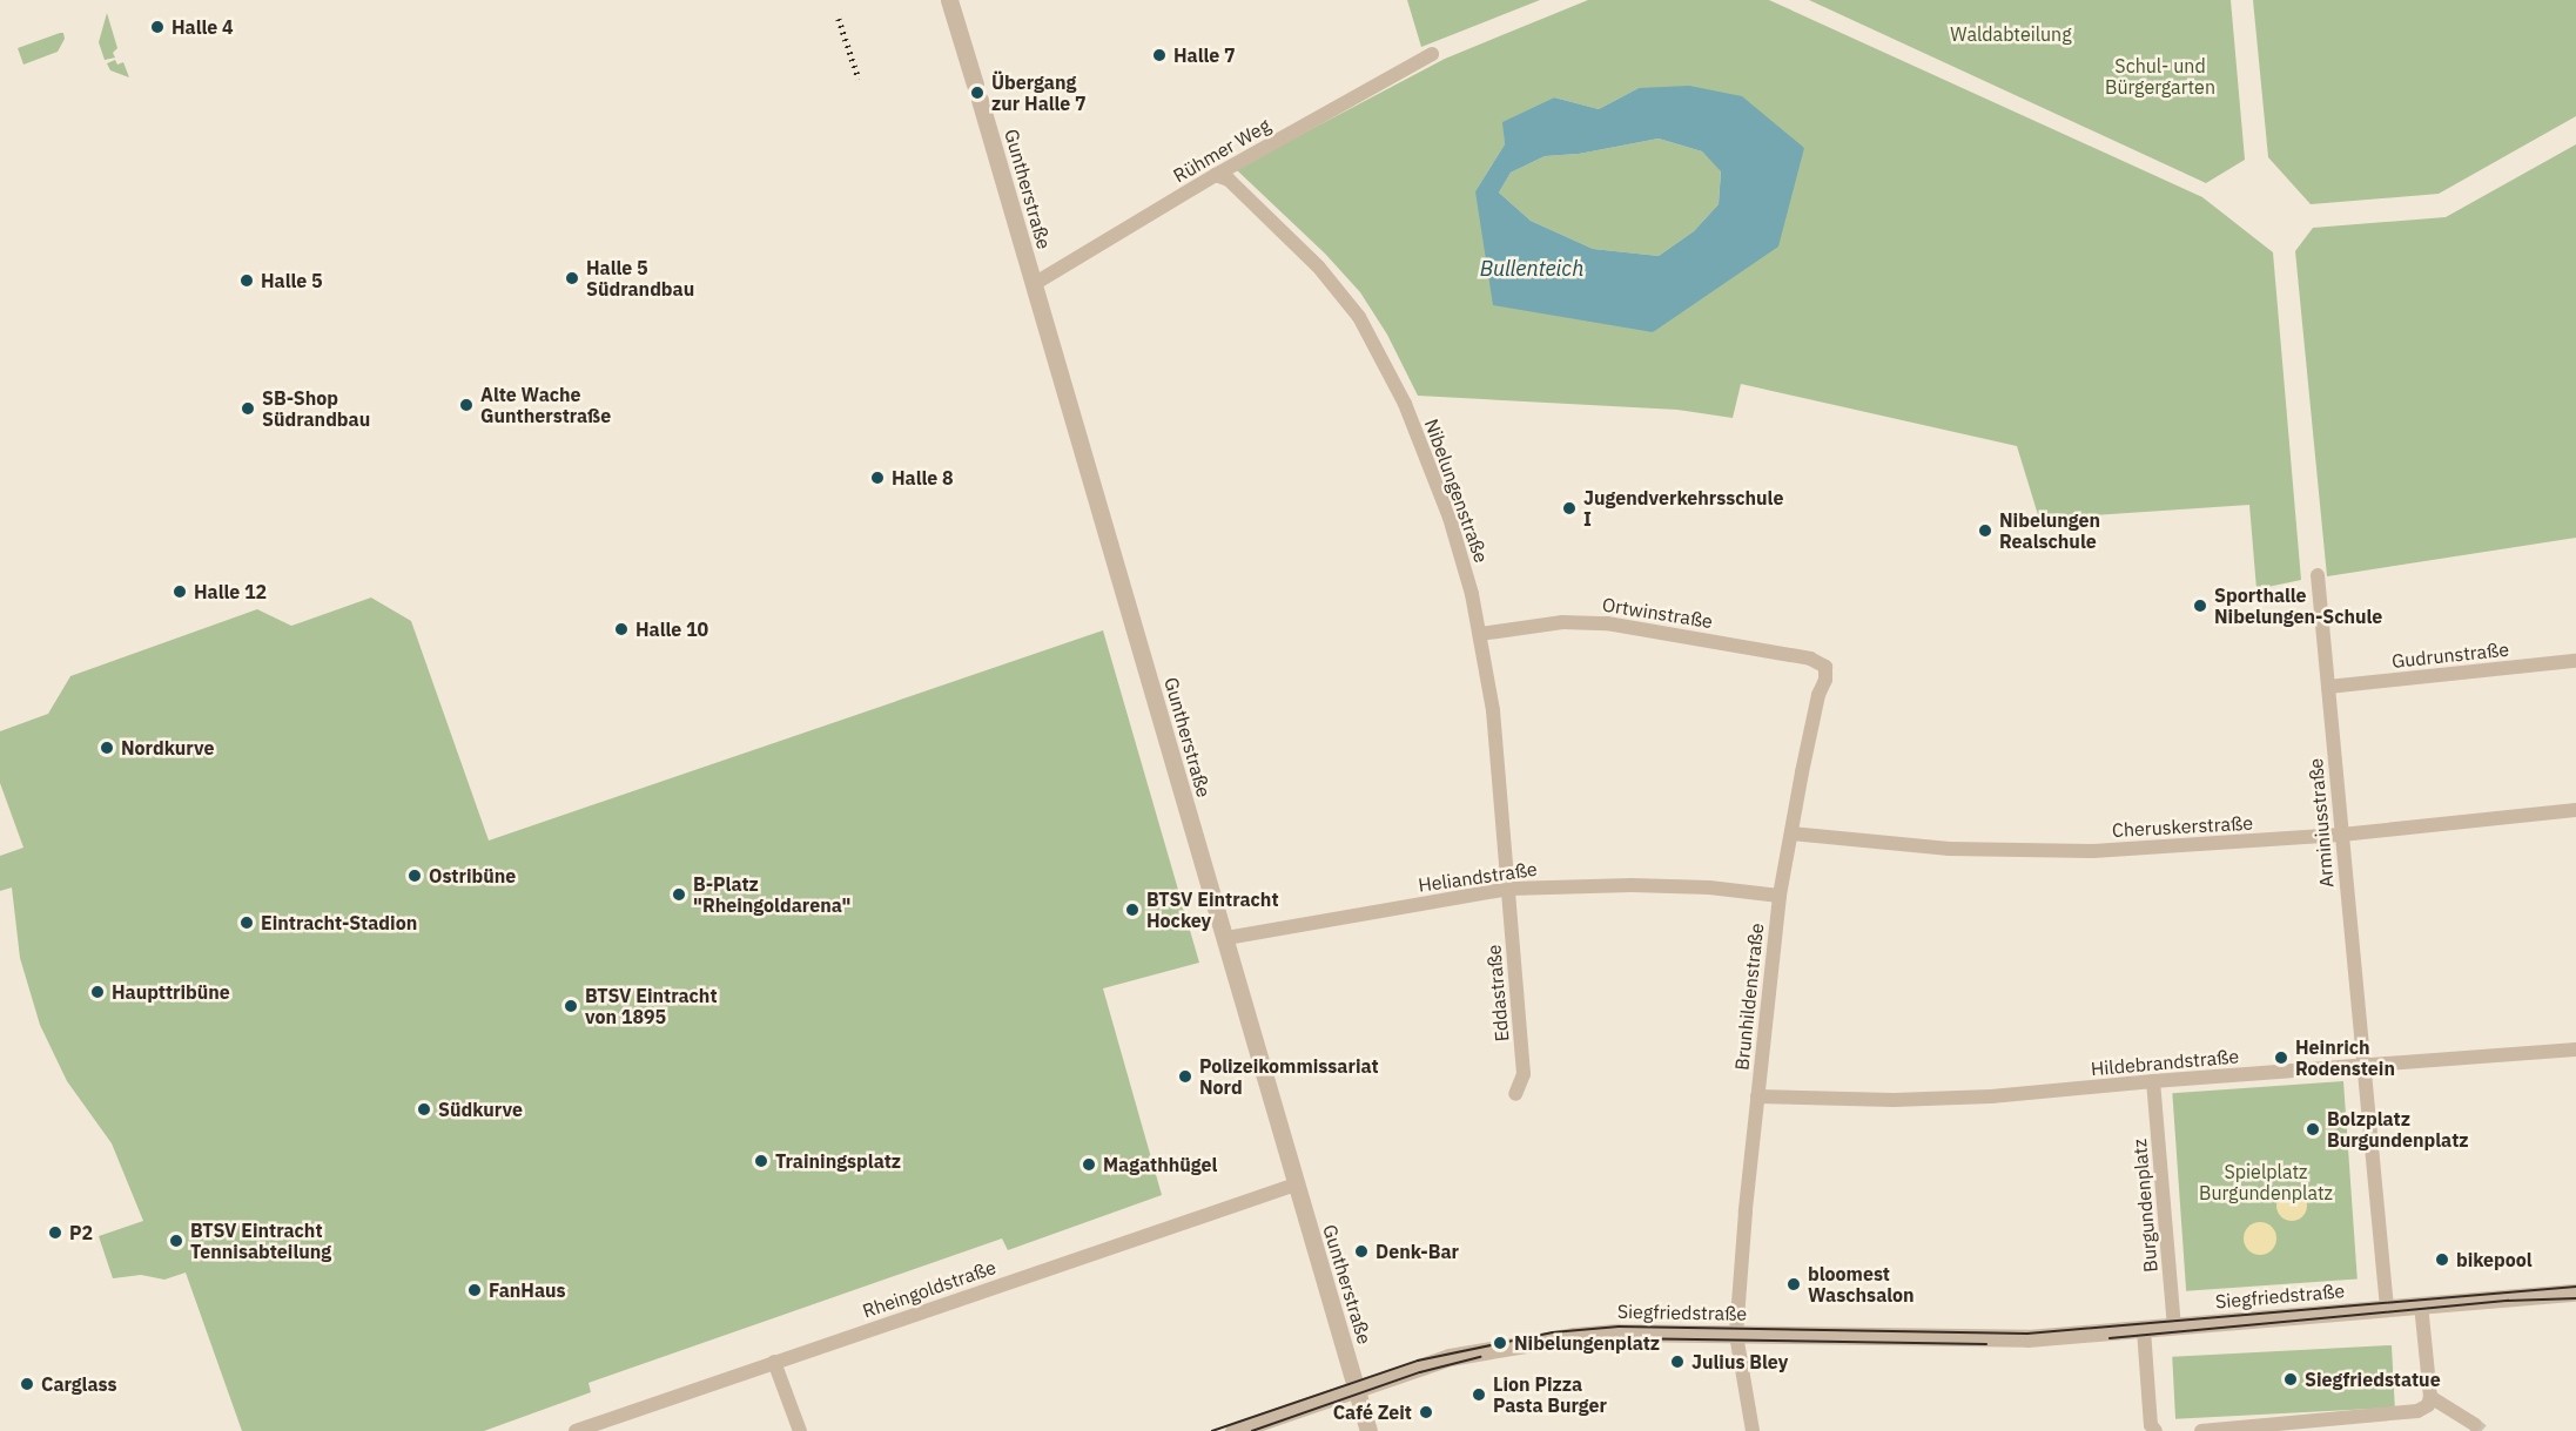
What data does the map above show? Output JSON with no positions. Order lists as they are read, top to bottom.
{
  "streets": {
    "street": [
      "Rühmer Weg",
      "Guntherstraße",
      "Nibelungenstraße",
      "Ortwinstraße",
      "Gudrunstraße",
      "Arminiusstraße",
      "Cheruskerstraße",
      "Heliandstraße",
      "Eddastraße",
      "Brunhildenstraße",
      "Hildebrandstraße",
      "Burgundenplatz",
      "Rheingoldstraße",
      "Siegfriedstraße"
    ]
  },
  "crossings": [
    ["Rühmer Weg", "Guntherstraße"],
    ["Rühmer Weg", "Nibelungenstraße"],
    ["Guntherstraße", "Heliandstraße"],
    ["Guntherstraße", "Rheingoldstraße"],
    ["Guntherstraße", "Siegfriedstraße"],
    ["Nibelungenstraße", "Ortwinstraße"],
    ["Nibelungenstraße", "Heliandstraße"],
    ["Nibelungenstraße", "Eddastraße"],
    ["Ortwinstraße", "Brunhildenstraße"],
    ["Gudrunstraße", "Arminiusstraße"],
    ["Arminiusstraße", "Cheruskerstraße"],
    ["Arminiusstraße", "Hildebrandstraße"],
    ["Cheruskerstraße", "Brunhildenstraße"],
    ["Heliandstraße", "Eddastraße"],
    ["Heliandstraße", "Brunhildenstraße"],
    ["Brunhildenstraße", "Hildebrandstraße"],
    ["Brunhildenstraße", "Siegfriedstraße"],
    ["Hildebrandstraße", "Burgundenplatz"],
    ["Burgundenplatz", "Siegfriedstraße"]
  ],
  "water": ["Bullenteich"],
  "parks": ["Waldabteilung", "Schul- und Bürgergarten", "Spielplatz Burgundenplatz"],
  "places": [
    "Halle 4",
    "Halle 7",
    "Übergang zur Halle 7",
    "Halle 5 Südrandbau",
    "Halle 5",
    "Alte Wache Guntherstraße",
    "SB-Shop Südrandbau",
    "Halle 8",
    "Jugendverkehrsschule I",
    "Nibelungen Realschule",
    "Halle 12",
    "Sporthalle Nibelungen-Schule",
    "Halle 10",
    "Nordkurve",
    "Ostribüne",
    "B-Platz \"Rheingoldarena\"",
    "BTSV Eintracht Hockey",
    "Eintracht-Stadion",
    "Haupttribüne",
    "BTSV Eintracht von 1895",
    "Heinrich Rodenstein",
    "Polizeikommissariat Nord",
    "Südkurve",
    "Bolzplatz Burgundenplatz",
    "Trainingsplatz",
    "Magathhügel",
    "P2",
    "BTSV Eintracht Tennisabteilung",
    "Denk-Bar",
    "bikepool",
    "bloomest Waschsalon",
    "FanHaus",
    "Nibelungenplatz",
    "Julius Bley",
    "Siegfriedstatue",
    "Carglass",
    "Lion Pizza Pasta Burger",
    "Café Zeit"
  ]
}
